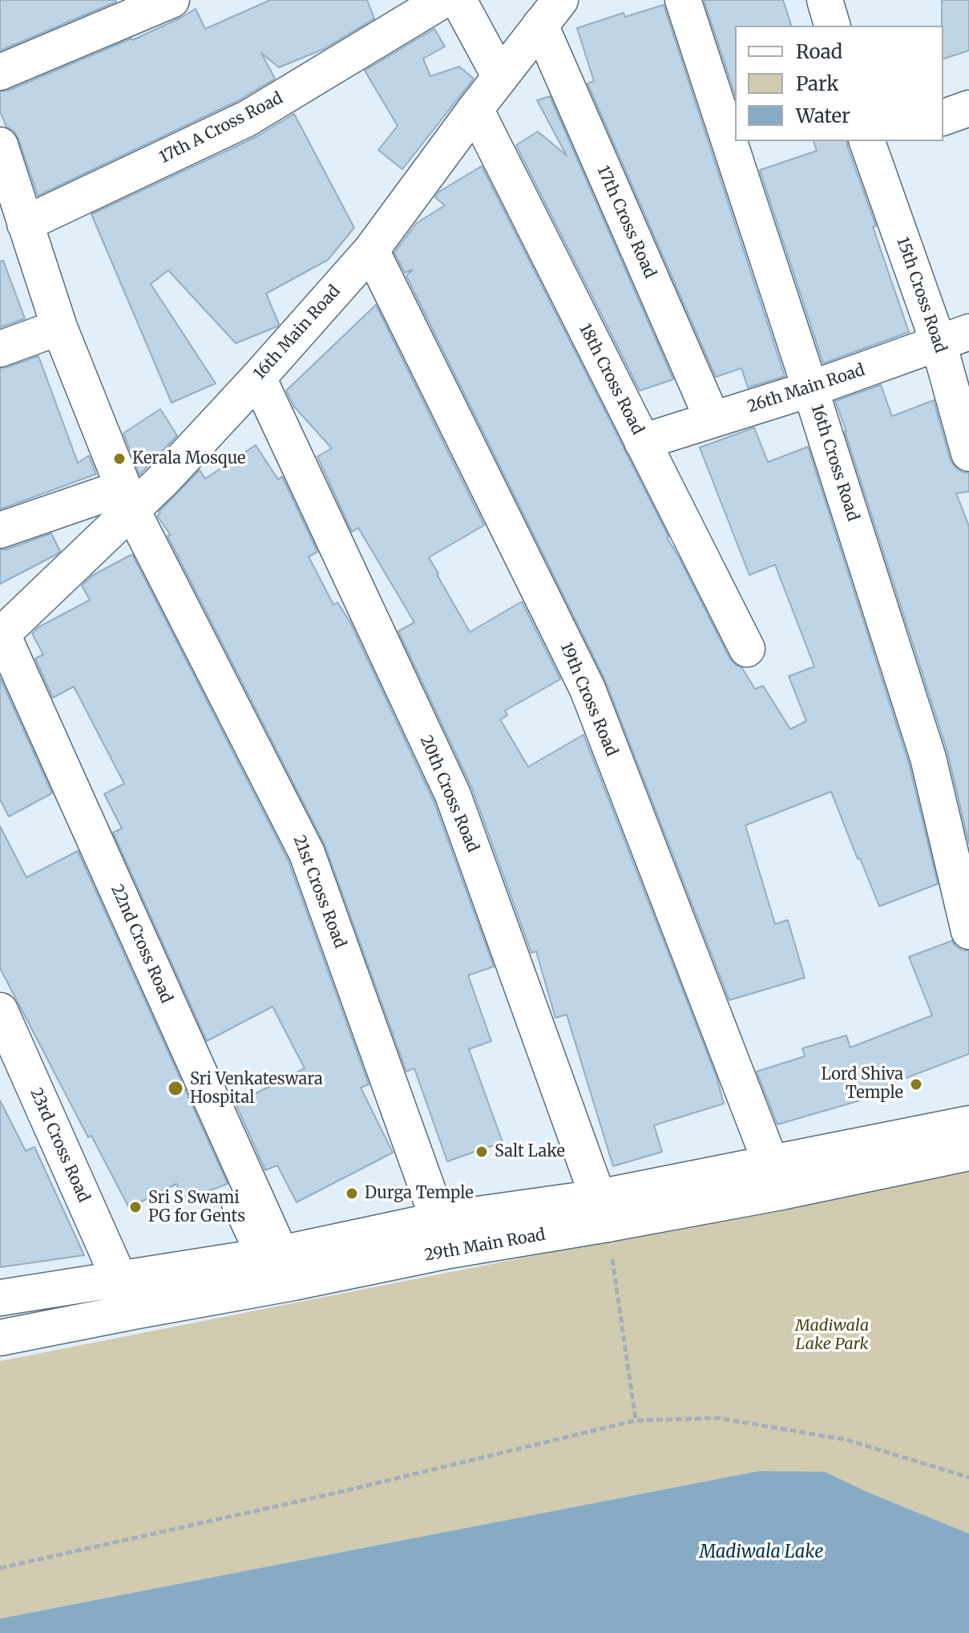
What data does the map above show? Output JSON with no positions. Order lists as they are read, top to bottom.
{
  "streets": {
    "street": [
      "17th A Cross Road",
      "17th Cross Road",
      "15th Cross Road",
      "16th Main Road",
      "18th Cross Road",
      "26th Main Road",
      "16th Cross Road",
      "19th Cross Road",
      "20th Cross Road",
      "21st Cross Road",
      "22nd Cross Road",
      "23rd Cross Road",
      "29th Main Road"
    ]
  },
  "crossings": [
    ["17th A Cross Road", "21st Cross Road"],
    ["17th Cross Road", "16th Main Road"],
    ["17th Cross Road", "26th Main Road"],
    ["15th Cross Road", "26th Main Road"],
    ["16th Main Road", "18th Cross Road"],
    ["16th Main Road", "19th Cross Road"],
    ["16th Main Road", "20th Cross Road"],
    ["16th Main Road", "21st Cross Road"],
    ["16th Main Road", "22nd Cross Road"],
    ["18th Cross Road", "26th Main Road"],
    ["26th Main Road", "16th Cross Road"],
    ["19th Cross Road", "29th Main Road"],
    ["20th Cross Road", "29th Main Road"],
    ["21st Cross Road", "29th Main Road"],
    ["22nd Cross Road", "29th Main Road"],
    ["23rd Cross Road", "29th Main Road"]
  ],
  "water": ["Madiwala Lake"],
  "parks": ["Madiwala Lake Park"],
  "places": [
    "Kerala Mosque",
    "Lord Shiva Temple",
    "Sri Venkateswara Hospital",
    "Salt Lake",
    "Durga Temple",
    "Sri S Swami PG for Gents"
  ],
  "legend": ["Road", "Park", "Water"]
}
